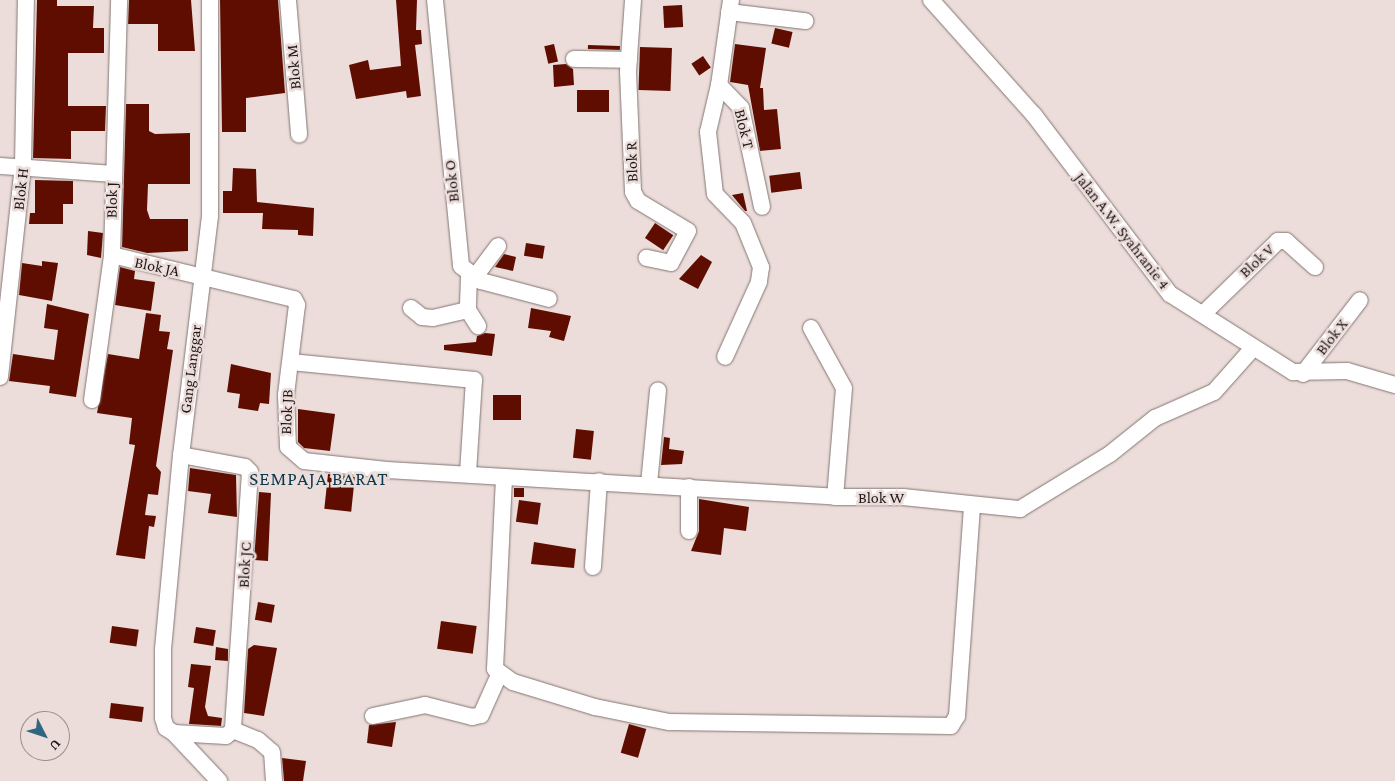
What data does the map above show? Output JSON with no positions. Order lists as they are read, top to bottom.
{
  "streets": {
    "street": [
      "Blok M",
      "Blok T",
      "Blok R",
      "Blok O",
      "Blok H",
      "Blok J",
      "Jalan A.W. Syahranie 4",
      "Blok V",
      "Blok JA",
      "Blok X",
      "Gang Langgar",
      "Blok JB",
      "Blok W",
      "Blok JC"
    ]
  },
  "crossings": [
    ["Blok J", "Blok JA"],
    ["Jalan A.W. Syahranie 4", "Blok V"],
    ["Jalan A.W. Syahranie 4", "Blok X"],
    ["Jalan A.W. Syahranie 4", "Blok W"],
    ["Blok JA", "Gang Langgar"],
    ["Blok JA", "Blok JB"],
    ["Gang Langgar", "Blok JB"],
    ["Gang Langgar", "Blok JC"],
    ["Blok JB", "Blok W"]
  ],
  "districts": ["SEMPAJA BARAT"],
  "north": "bottom right"
}
